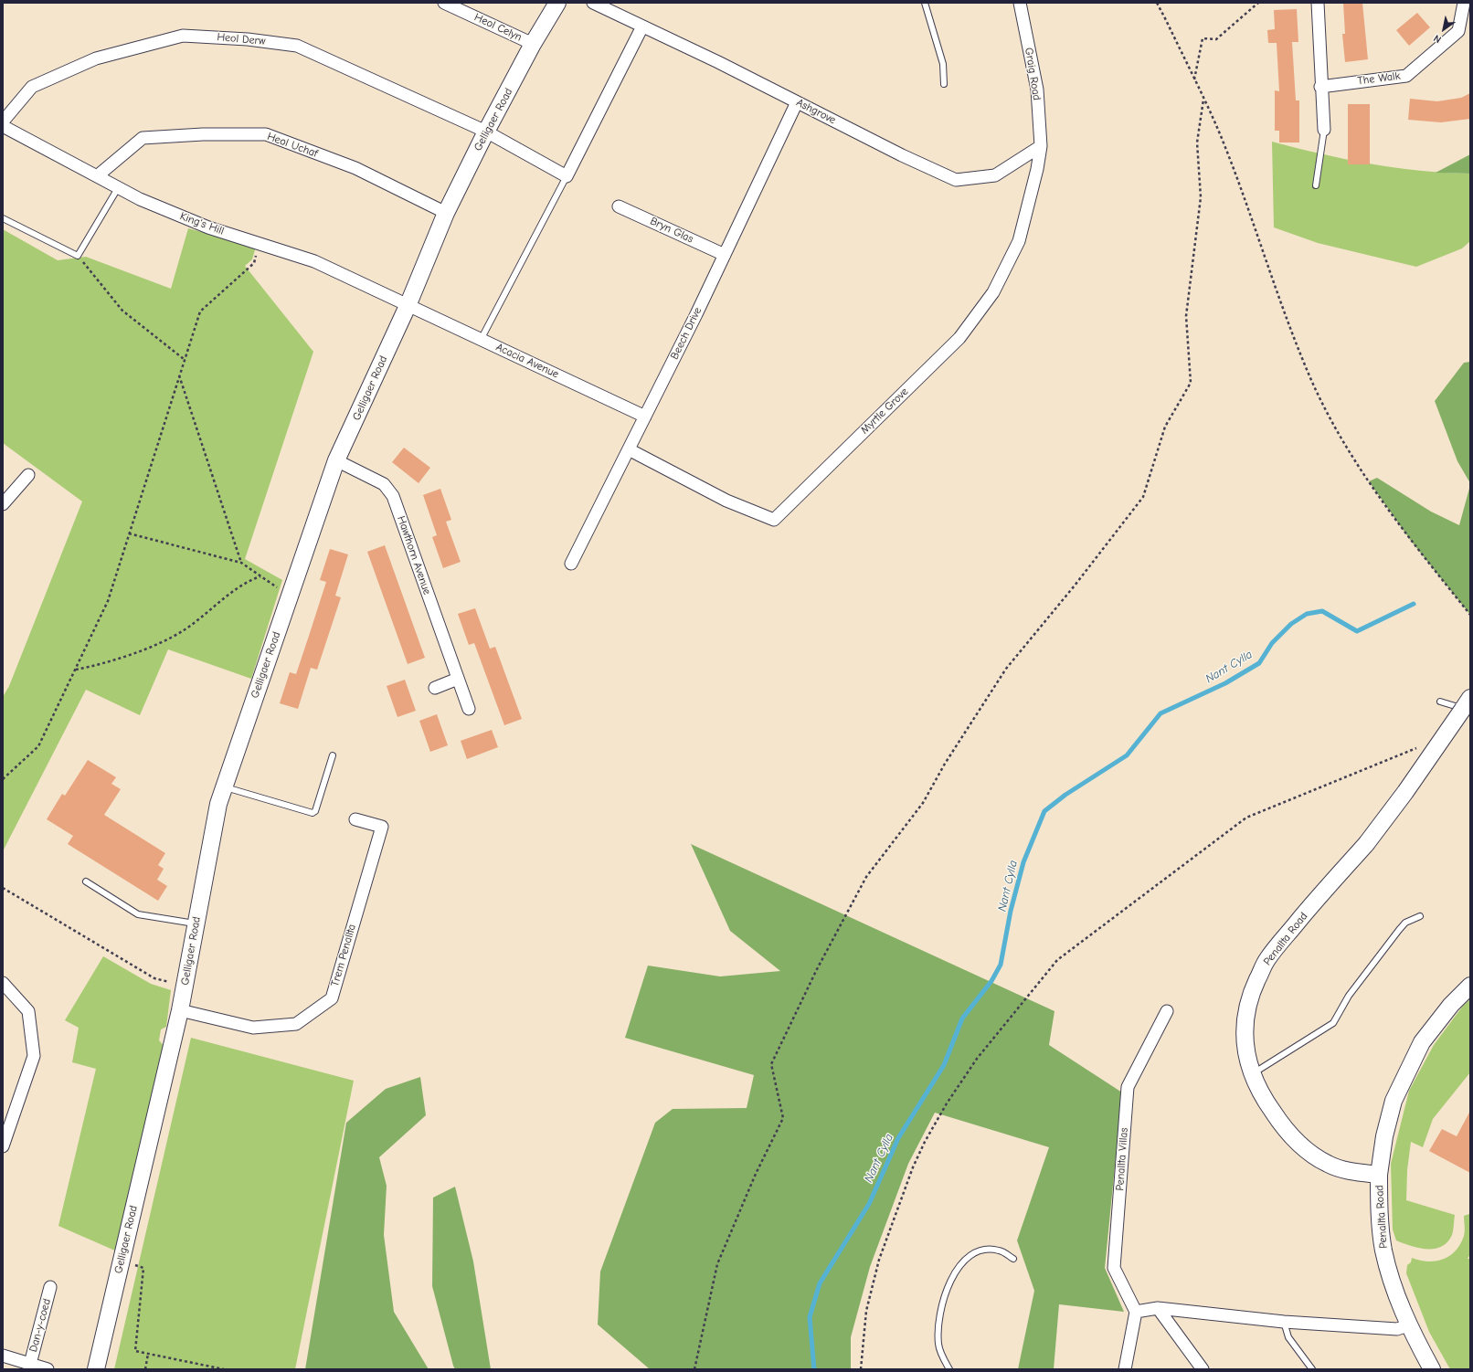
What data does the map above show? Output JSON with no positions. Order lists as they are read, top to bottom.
{
  "streets": {
    "street": [
      "Heol Celyn",
      "Heol Derw",
      "Graig Road",
      "The Walk",
      "Ashgrove",
      "Gelligaer Road",
      "Heol Uchaf",
      "King's Hill",
      "Bryn Glas",
      "Beech Drive",
      "Acacia Avenue",
      "Myrtle Grove",
      "Hawthorn Avenue",
      "Penallta Road",
      "Trem Penallta",
      "Penallta Villas",
      "Dan-y-coed"
    ]
  },
  "crossings": [
    ["Heol Celyn", "Gelligaer Road"],
    ["Heol Derw", "Gelligaer Road"],
    ["Graig Road", "Ashgrove"],
    ["Graig Road", "Myrtle Grove"],
    ["Ashgrove", "Beech Drive"],
    ["Ashgrove", "Myrtle Grove"],
    ["Gelligaer Road", "Heol Uchaf"],
    ["Gelligaer Road", "King's Hill"],
    ["Gelligaer Road", "Acacia Avenue"],
    ["Gelligaer Road", "Hawthorn Avenue"],
    ["Gelligaer Road", "Trem Penallta"],
    ["Heol Uchaf", "King's Hill"],
    ["King's Hill", "Acacia Avenue"],
    ["Bryn Glas", "Beech Drive"],
    ["Beech Drive", "Acacia Avenue"],
    ["Beech Drive", "Myrtle Grove"]
  ],
  "water": ["Nant Cylla"],
  "north": "bottom left"
}
